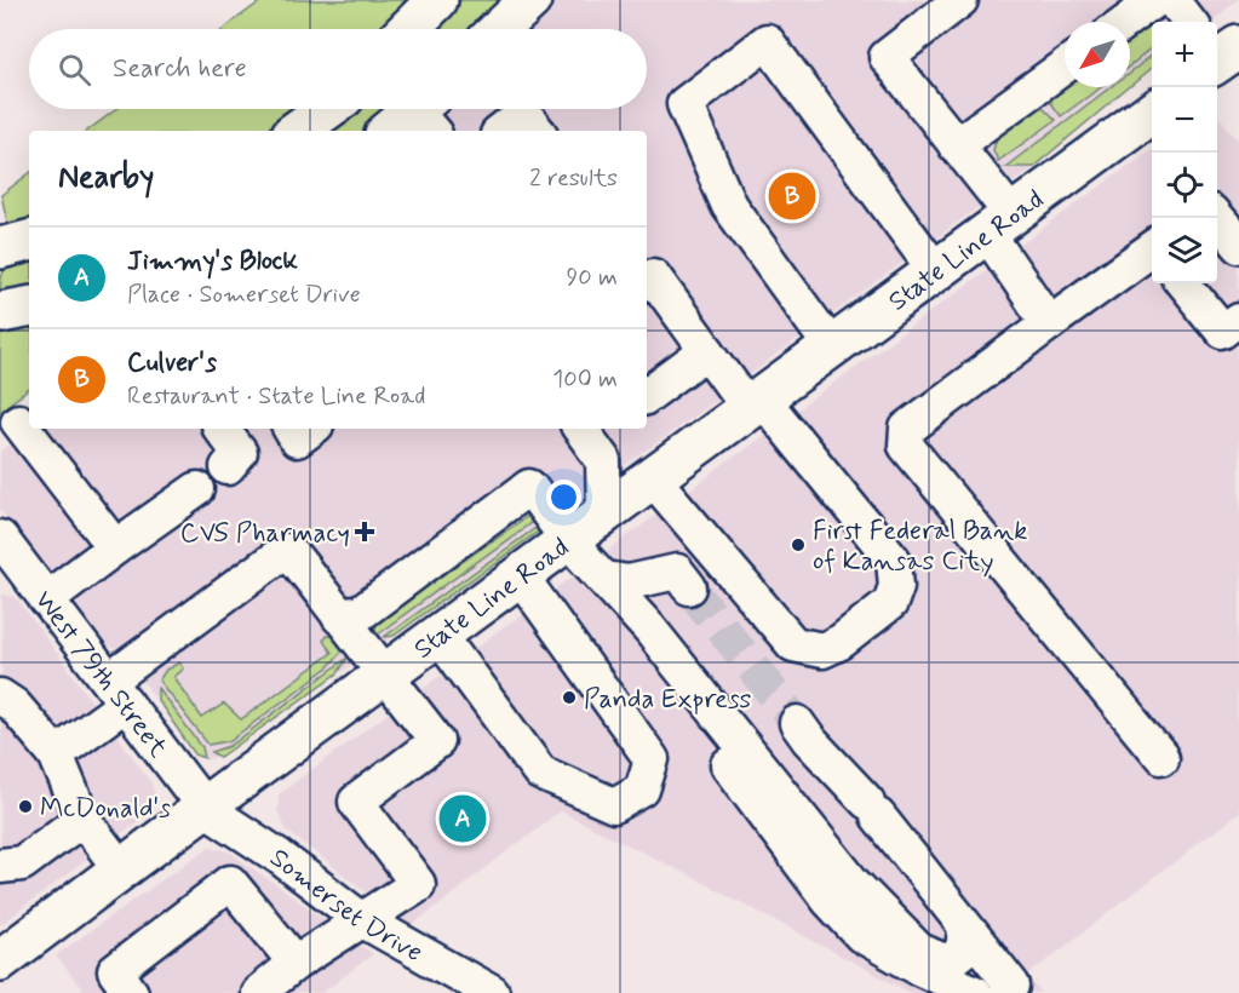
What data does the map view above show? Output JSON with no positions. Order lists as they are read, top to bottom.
{
  "streets": {
    "main road": ["State Line Road"],
    "street": ["West 79th Street", "Somerset Drive"]
  },
  "crossings": [
    ["State Line Road", "West 79th Street"],
    ["State Line Road", "Somerset Drive"],
    ["West 79th Street", "Somerset Drive"]
  ],
  "places": {
    "health": ["CVS Pharmacy"],
    "other": ["First Federal Bank of Kansas City", "Panda Express", "McDonald's"]
  },
  "north": "bottom left",
  "page": {
    "map_buttons": ["+", "−"],
    "search": "Search here",
    "heading": ["Nearby", "2 results"],
    "pins": ["B", "A"],
    "list": [
      {
        "mark": "A",
        "name": "Jimmy's Block",
        "note": "Place · Somerset Drive",
        "value": "90 m"
      },
      {
        "mark": "B",
        "name": "Culver's",
        "note": "Restaurant · State Line Road",
        "value": "100 m"
      }
    ]
  }
}
